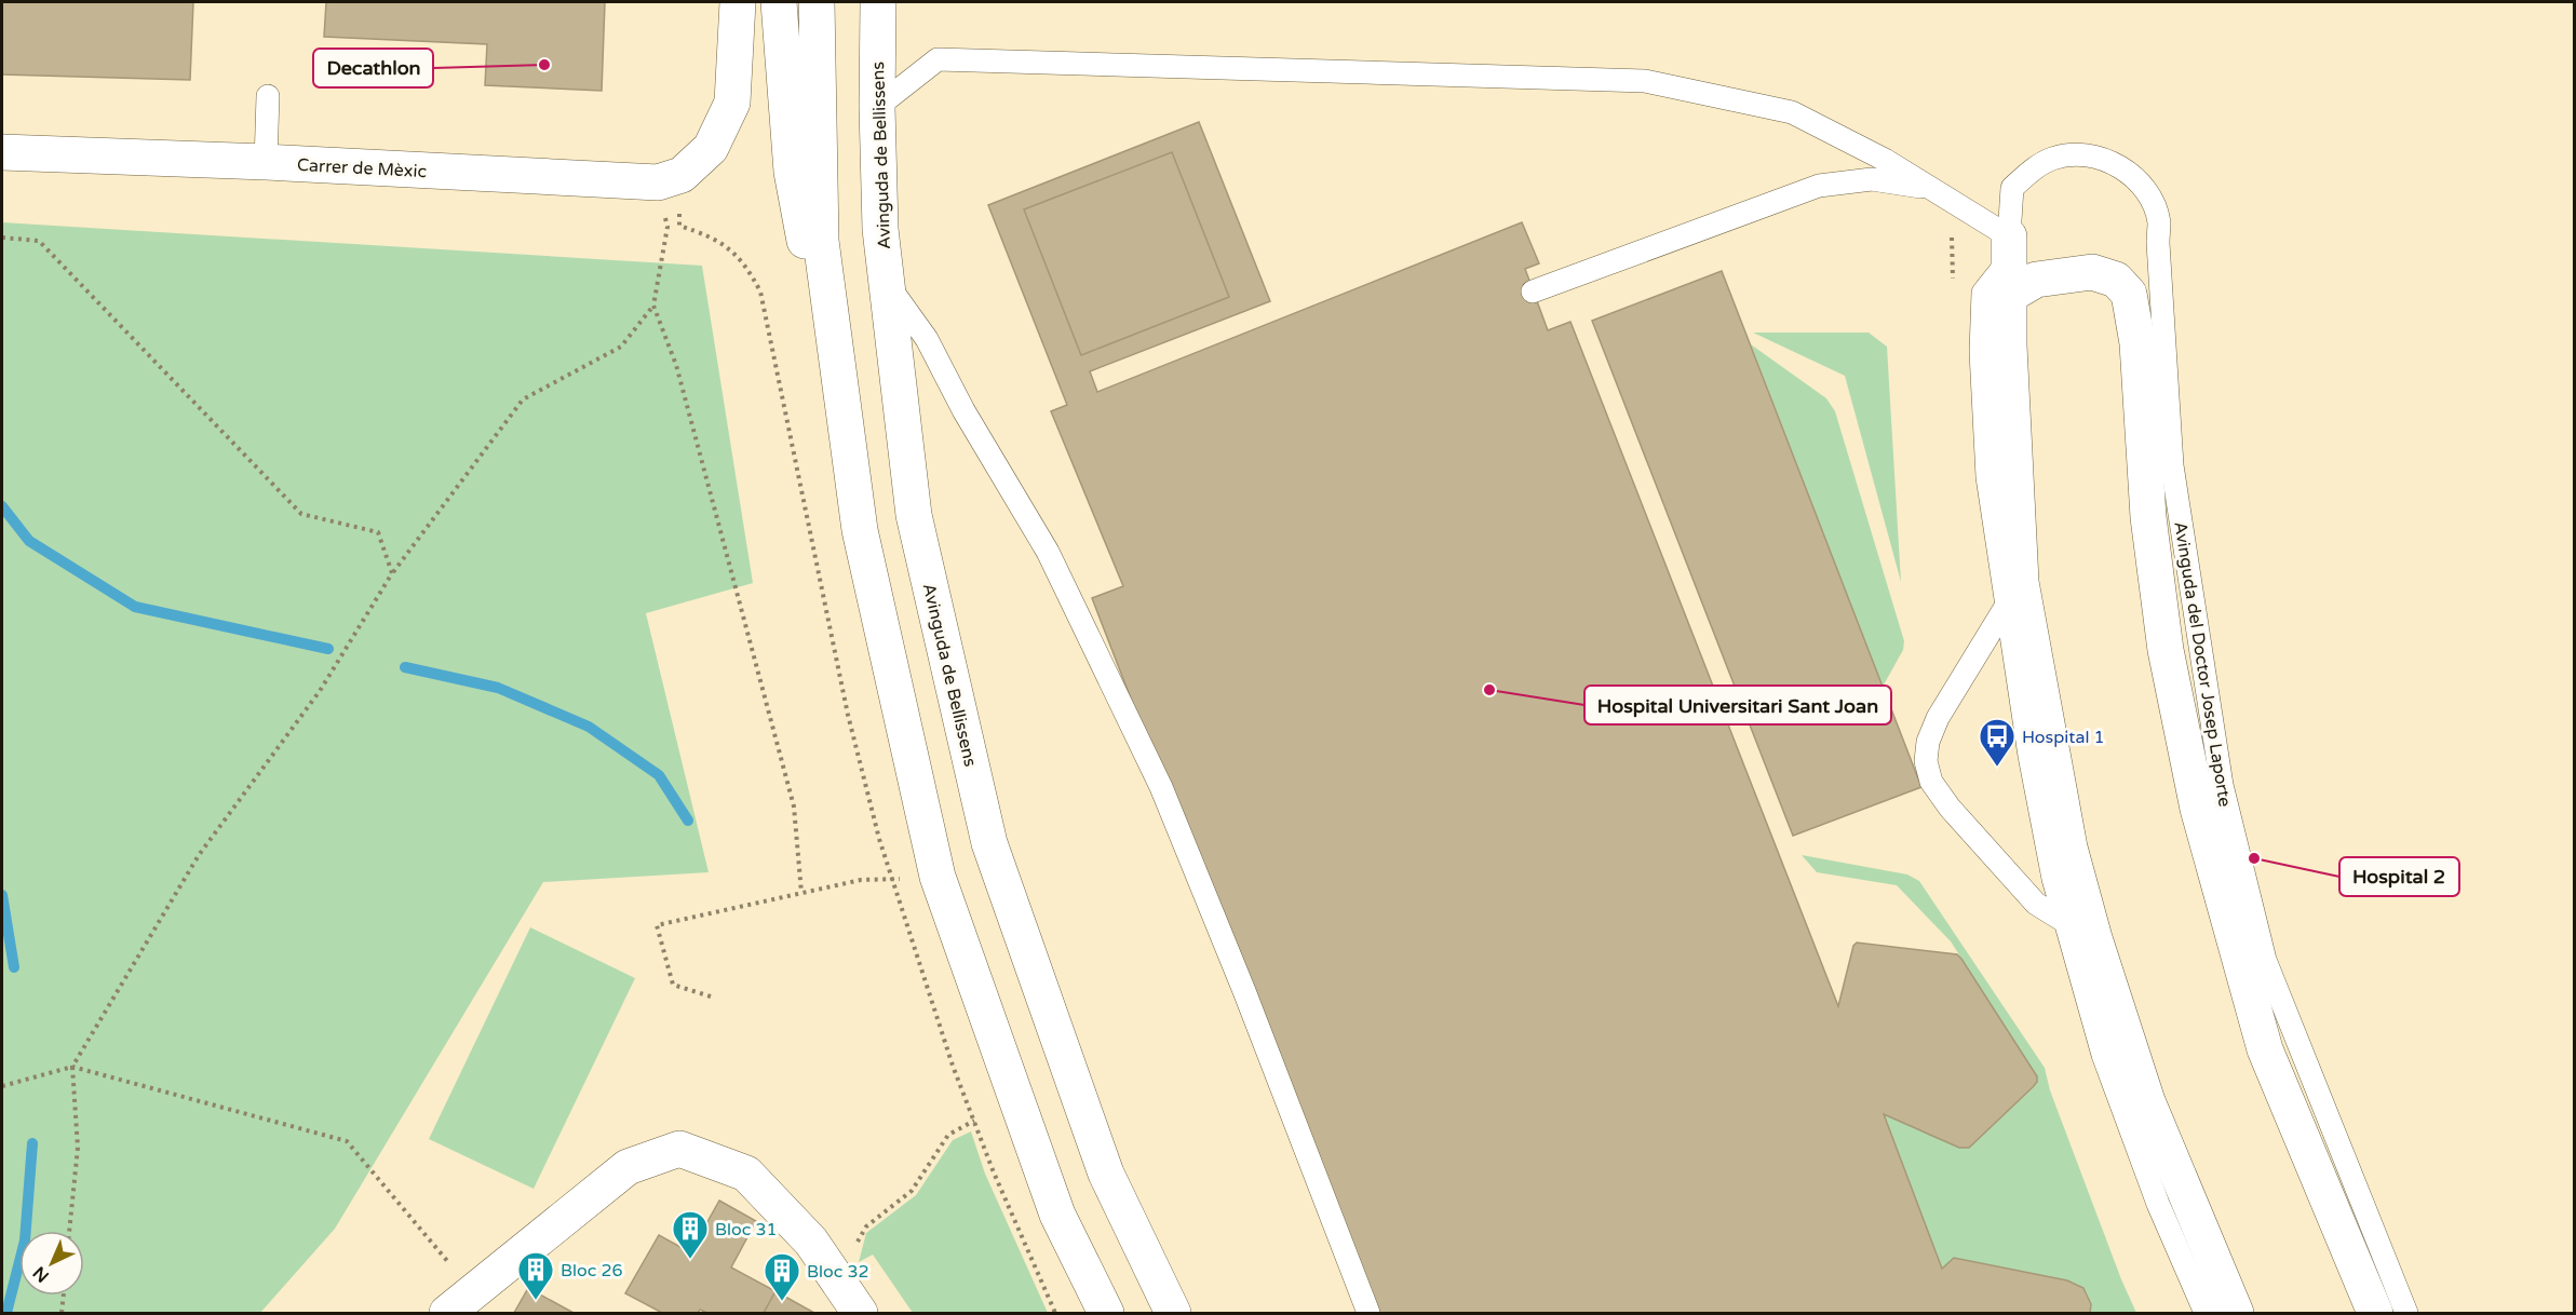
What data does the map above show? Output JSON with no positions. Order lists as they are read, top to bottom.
{
  "streets": {
    "street": ["Avinguda de Bellissens", "Carrer de Mèxic", "Avinguda del Doctor Josep Laporte"]
  },
  "places": {
    "other": ["Decathlon", "Hospital Universitari Sant Joan", "Hospital 2"],
    "bus stop": ["Hospital 1"],
    "building": ["Bloc 31", "Bloc 26", "Bloc 32"]
  },
  "north": "bottom left"
}
